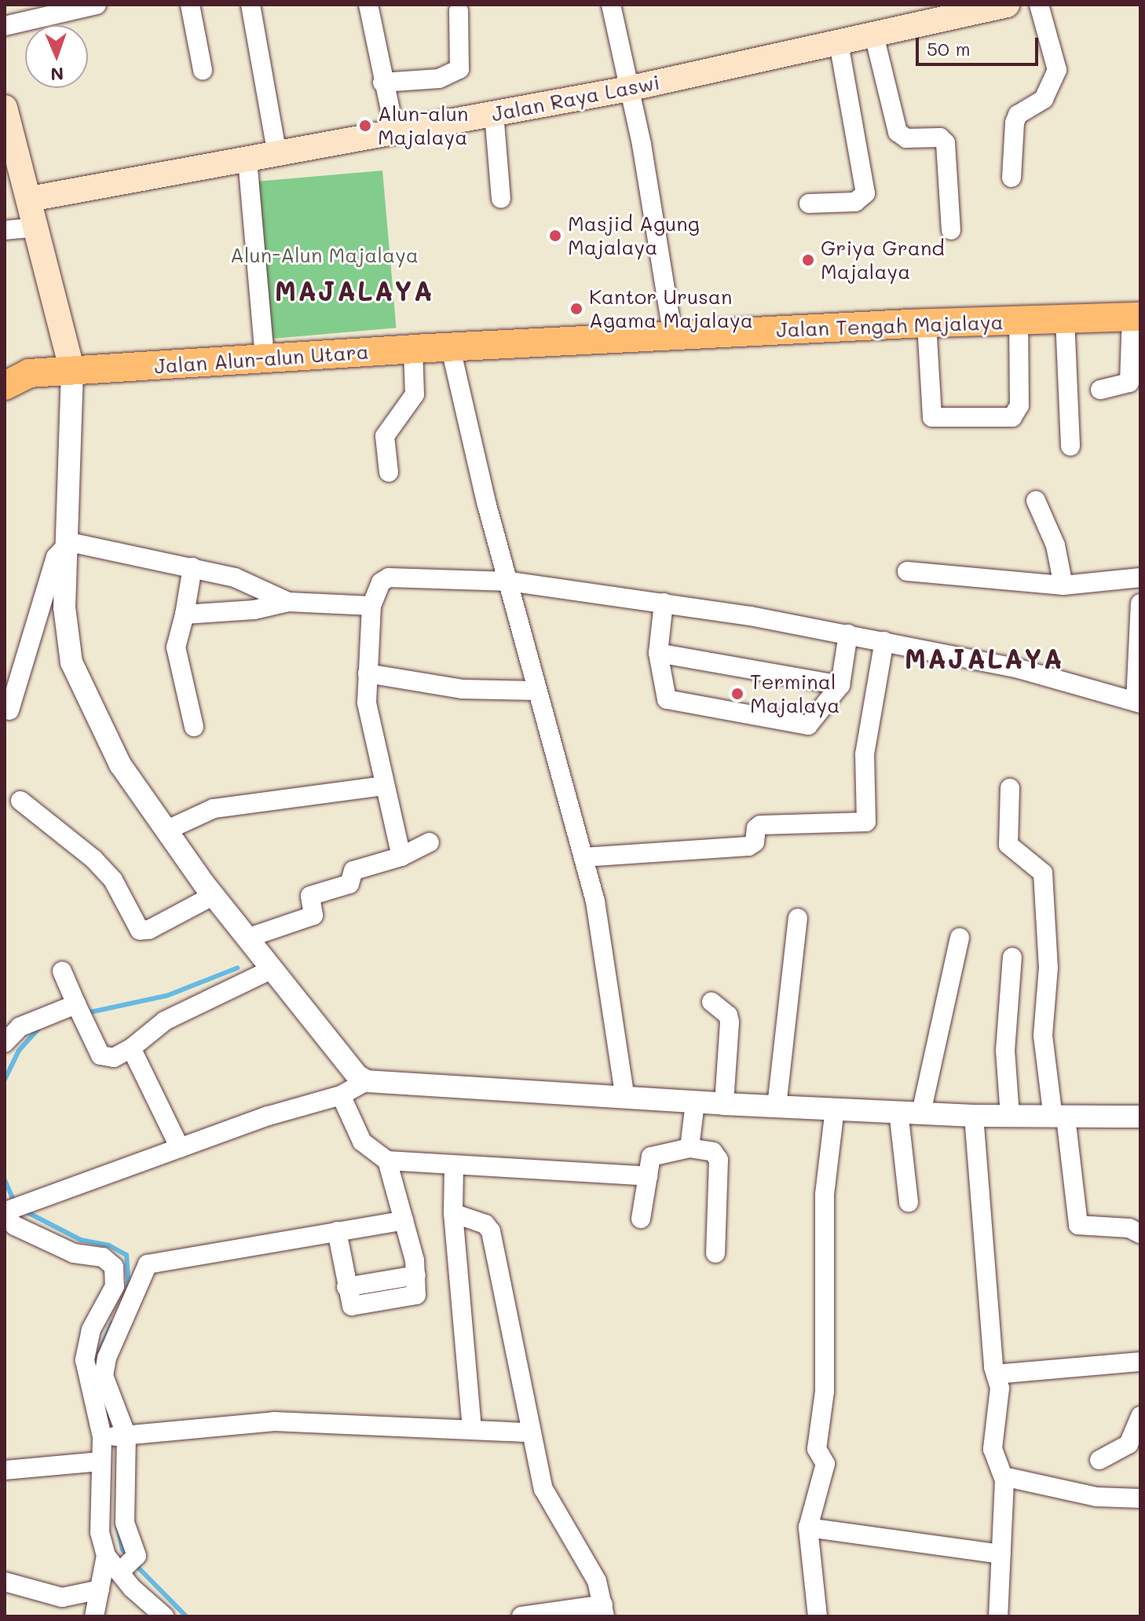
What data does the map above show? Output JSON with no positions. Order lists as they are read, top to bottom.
{
  "streets": {
    "main road": ["Jalan Raya Laswi", "Jalan Tengah Majalaya", "Jalan Alun-alun Utara"]
  },
  "crossings": [
    ["Jalan Tengah Majalaya", "Jalan Alun-alun Utara"]
  ],
  "districts": ["MAJALAYA", "MAJALAYA"],
  "parks": ["Alun-Alun Majalaya"],
  "places": [
    "Alun-alun Majalaya",
    "Masjid Agung Majalaya",
    "Griya Grand Majalaya",
    "Kantor Urusan Agama Majalaya",
    "Terminal Majalaya"
  ],
  "scale_bar": "50 m",
  "north": "bottom"
}
